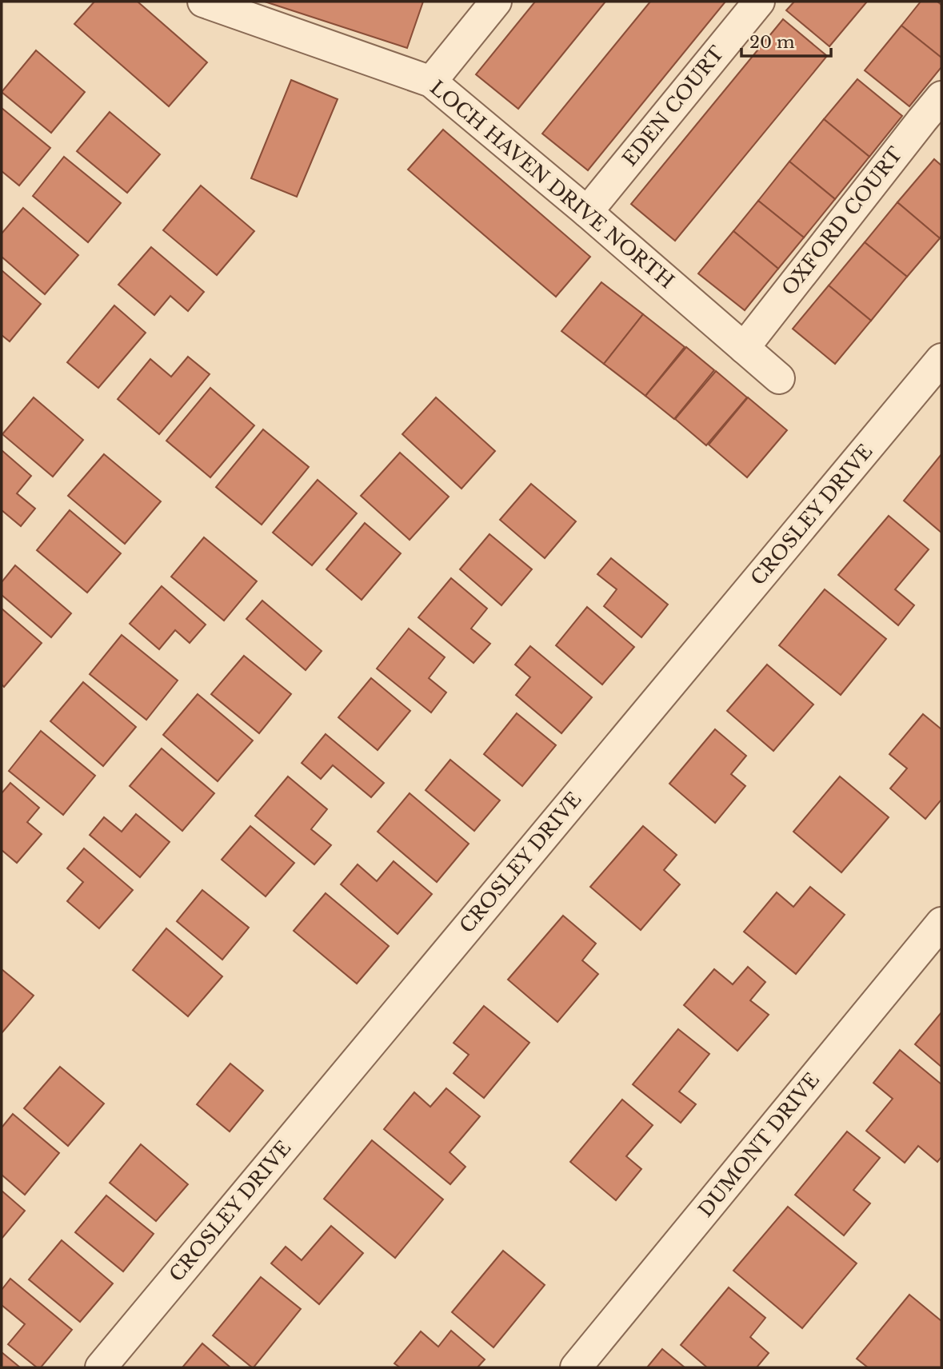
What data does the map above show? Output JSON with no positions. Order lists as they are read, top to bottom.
{
  "streets": {
    "street": [
      "EDEN COURT",
      "LOCH HAVEN DRIVE NORTH",
      "OXFORD COURT",
      "CROSLEY DRIVE",
      "DUMONT DRIVE"
    ]
  },
  "crossings": [
    ["EDEN COURT", "LOCH HAVEN DRIVE NORTH"],
    ["LOCH HAVEN DRIVE NORTH", "OXFORD COURT"]
  ],
  "scale_bar": "20 m"
}
